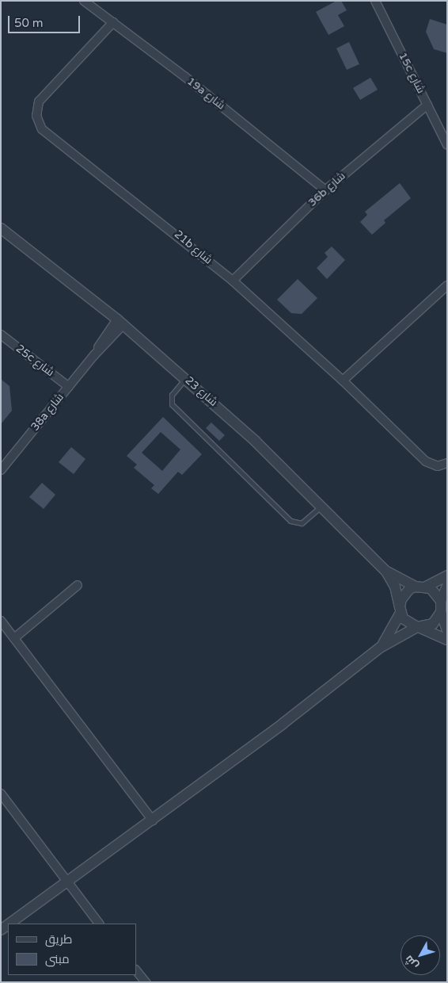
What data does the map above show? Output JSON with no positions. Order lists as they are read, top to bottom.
{
  "streets": {
    "street": [
      "15c شارع",
      "19a شارع",
      "36b شارع",
      "21b شارع",
      "25c شارع",
      "شارع 23",
      "38a شارع"
    ]
  },
  "crossings": [
    ["15c شارع", "36b شارع"],
    ["19a شارع", "36b شارع"],
    ["19a شارع", "21b شارع"],
    ["36b شارع", "21b شارع"],
    ["25c شارع", "38a شارع"],
    ["شارع 23", "38a شارع"]
  ],
  "legend": ["طريق", "مبنى"],
  "scale_bar": "50 m",
  "north": "bottom left"
}
